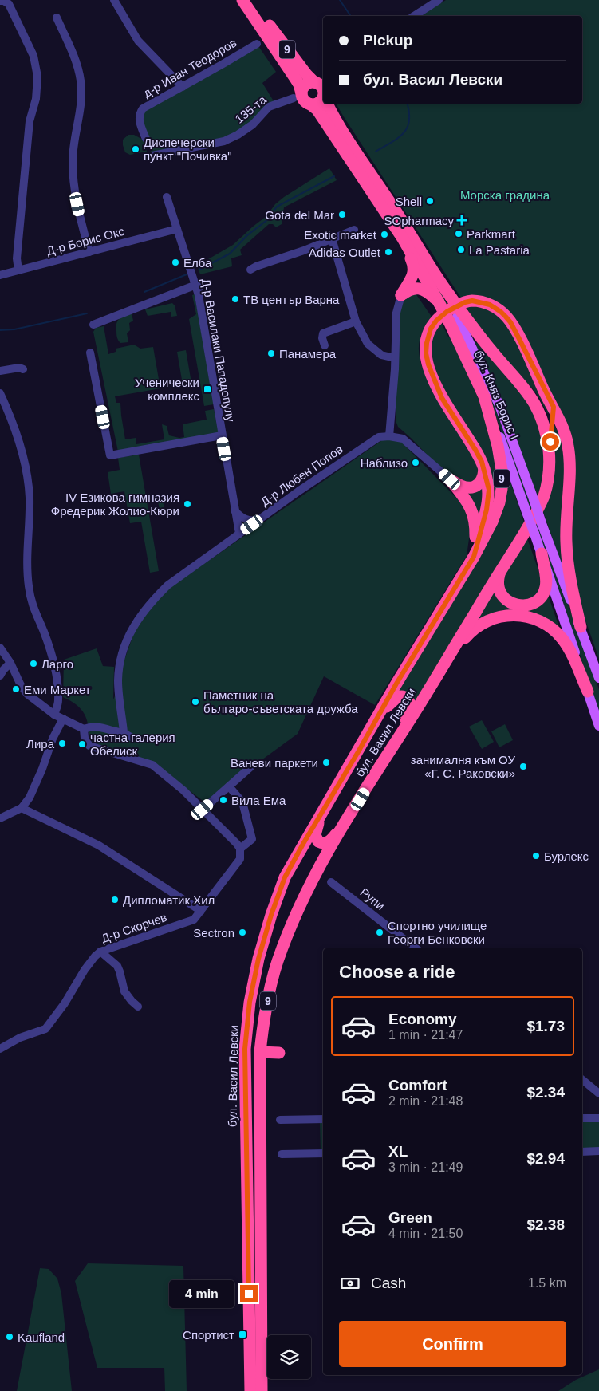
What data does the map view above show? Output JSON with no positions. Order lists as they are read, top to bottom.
{
  "streets": {
    "highway": ["9", "бул. Княз Борис I", "бул. Васил Левски"],
    "street": [
      "д-р Иван Теодоров",
      "135-та",
      "Д-р Борис Окс",
      "Д-р Василаки Пападопулу",
      "Д-р Любен Попов",
      "Рупи",
      "Д-р Скорчев"
    ]
  },
  "crossings": [
    ["9", "135-та"],
    ["9", "бул. Княз Борис I"],
    ["Д-р Борис Окс", "Д-р Василаки Пападопулу"],
    ["Д-р Василаки Пападопулу", "Д-р Любен Попов"],
    ["бул. Княз Борис I", "бул. Васил Левски"]
  ],
  "parks": ["Морска градина"],
  "places": {
    "other": [
      "Диспечерски пункт \"Почивка\"",
      "Shell",
      "Gota del Mar",
      "Parkmart",
      "Exotic market",
      "La Pastaria",
      "Adidas Outlet",
      "Елба",
      "ТВ център Варна",
      "Панамера",
      "Наблизо",
      "IV Езикова гимназия Фредерик Жолио-Кюри",
      "Ларго",
      "Еми Маркет",
      "Паметник на българо-съветската дружба",
      "Лира",
      "частна галерия Обелиск",
      "Ваневи паркети",
      "занималня към ОУ «Г. С. Раковски»",
      "Вила Ема",
      "Бурлекс",
      "Дипломатик Хил",
      "Sectron",
      "Спортно училище Георги Бенковски",
      "Kaufland"
    ],
    "health": ["SOpharmacy"],
    "transit": ["Ученически комплекс", "Спортист"]
  },
  "page": {
    "banner": ["Pickup", "бул. Васил Левски"],
    "heading": "Choose a ride",
    "list": [
      {
        "name": "Economy",
        "note": "1 min · 21:47",
        "value": "$1.73"
      },
      {
        "name": "Comfort",
        "note": "2 min · 21:48",
        "value": "$2.34"
      },
      {
        "name": "XL",
        "note": "3 min · 21:49",
        "value": "$2.94"
      },
      {
        "name": "Green",
        "note": "4 min · 21:50",
        "value": "$2.38"
      }
    ],
    "pay": ["Cash", "1.5 km"],
    "bubble": "4 min",
    "buttons": "Confirm"
  }
}
